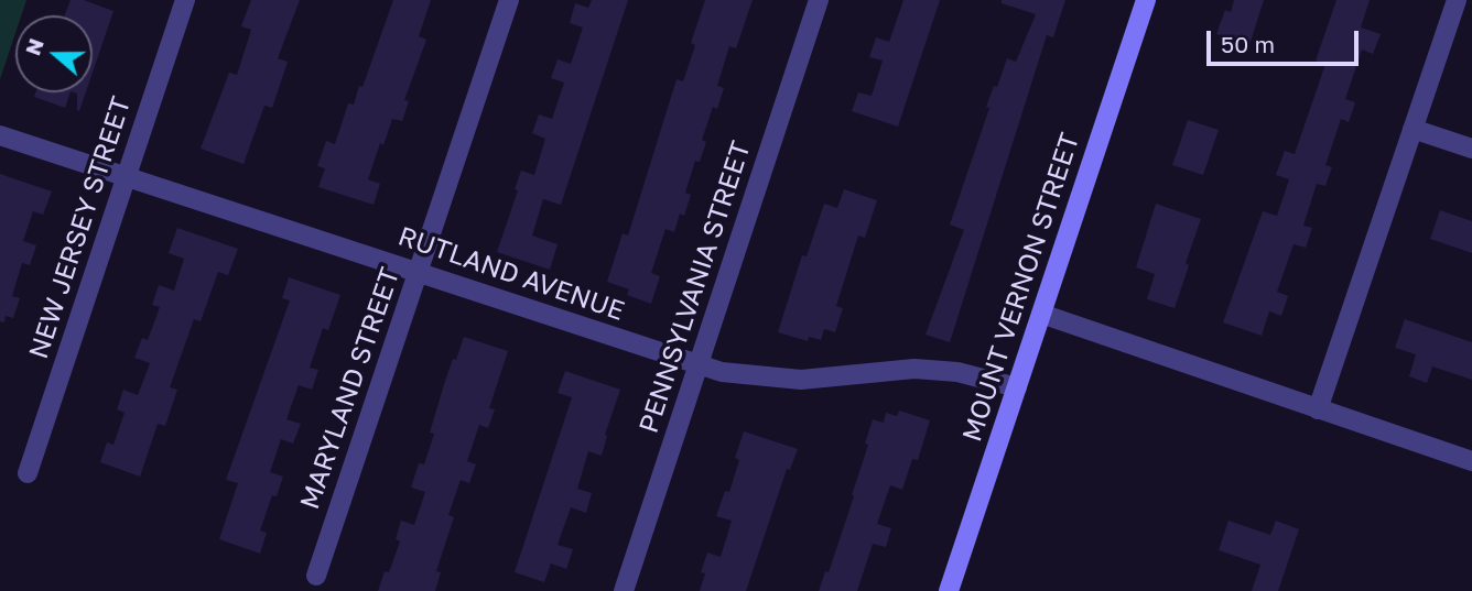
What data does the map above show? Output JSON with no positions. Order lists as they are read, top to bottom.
{
  "streets": {
    "street": [
      "NEW JERSEY STREET",
      "RUTLAND AVENUE",
      "PENNSYLVANIA STREET",
      "MOUNT VERNON STREET",
      "MARYLAND STREET"
    ]
  },
  "crossings": [
    ["NEW JERSEY STREET", "RUTLAND AVENUE"],
    ["RUTLAND AVENUE", "PENNSYLVANIA STREET"],
    ["RUTLAND AVENUE", "MOUNT VERNON STREET"],
    ["RUTLAND AVENUE", "MARYLAND STREET"]
  ],
  "scale_bar": "50 m",
  "north": "left"
}
